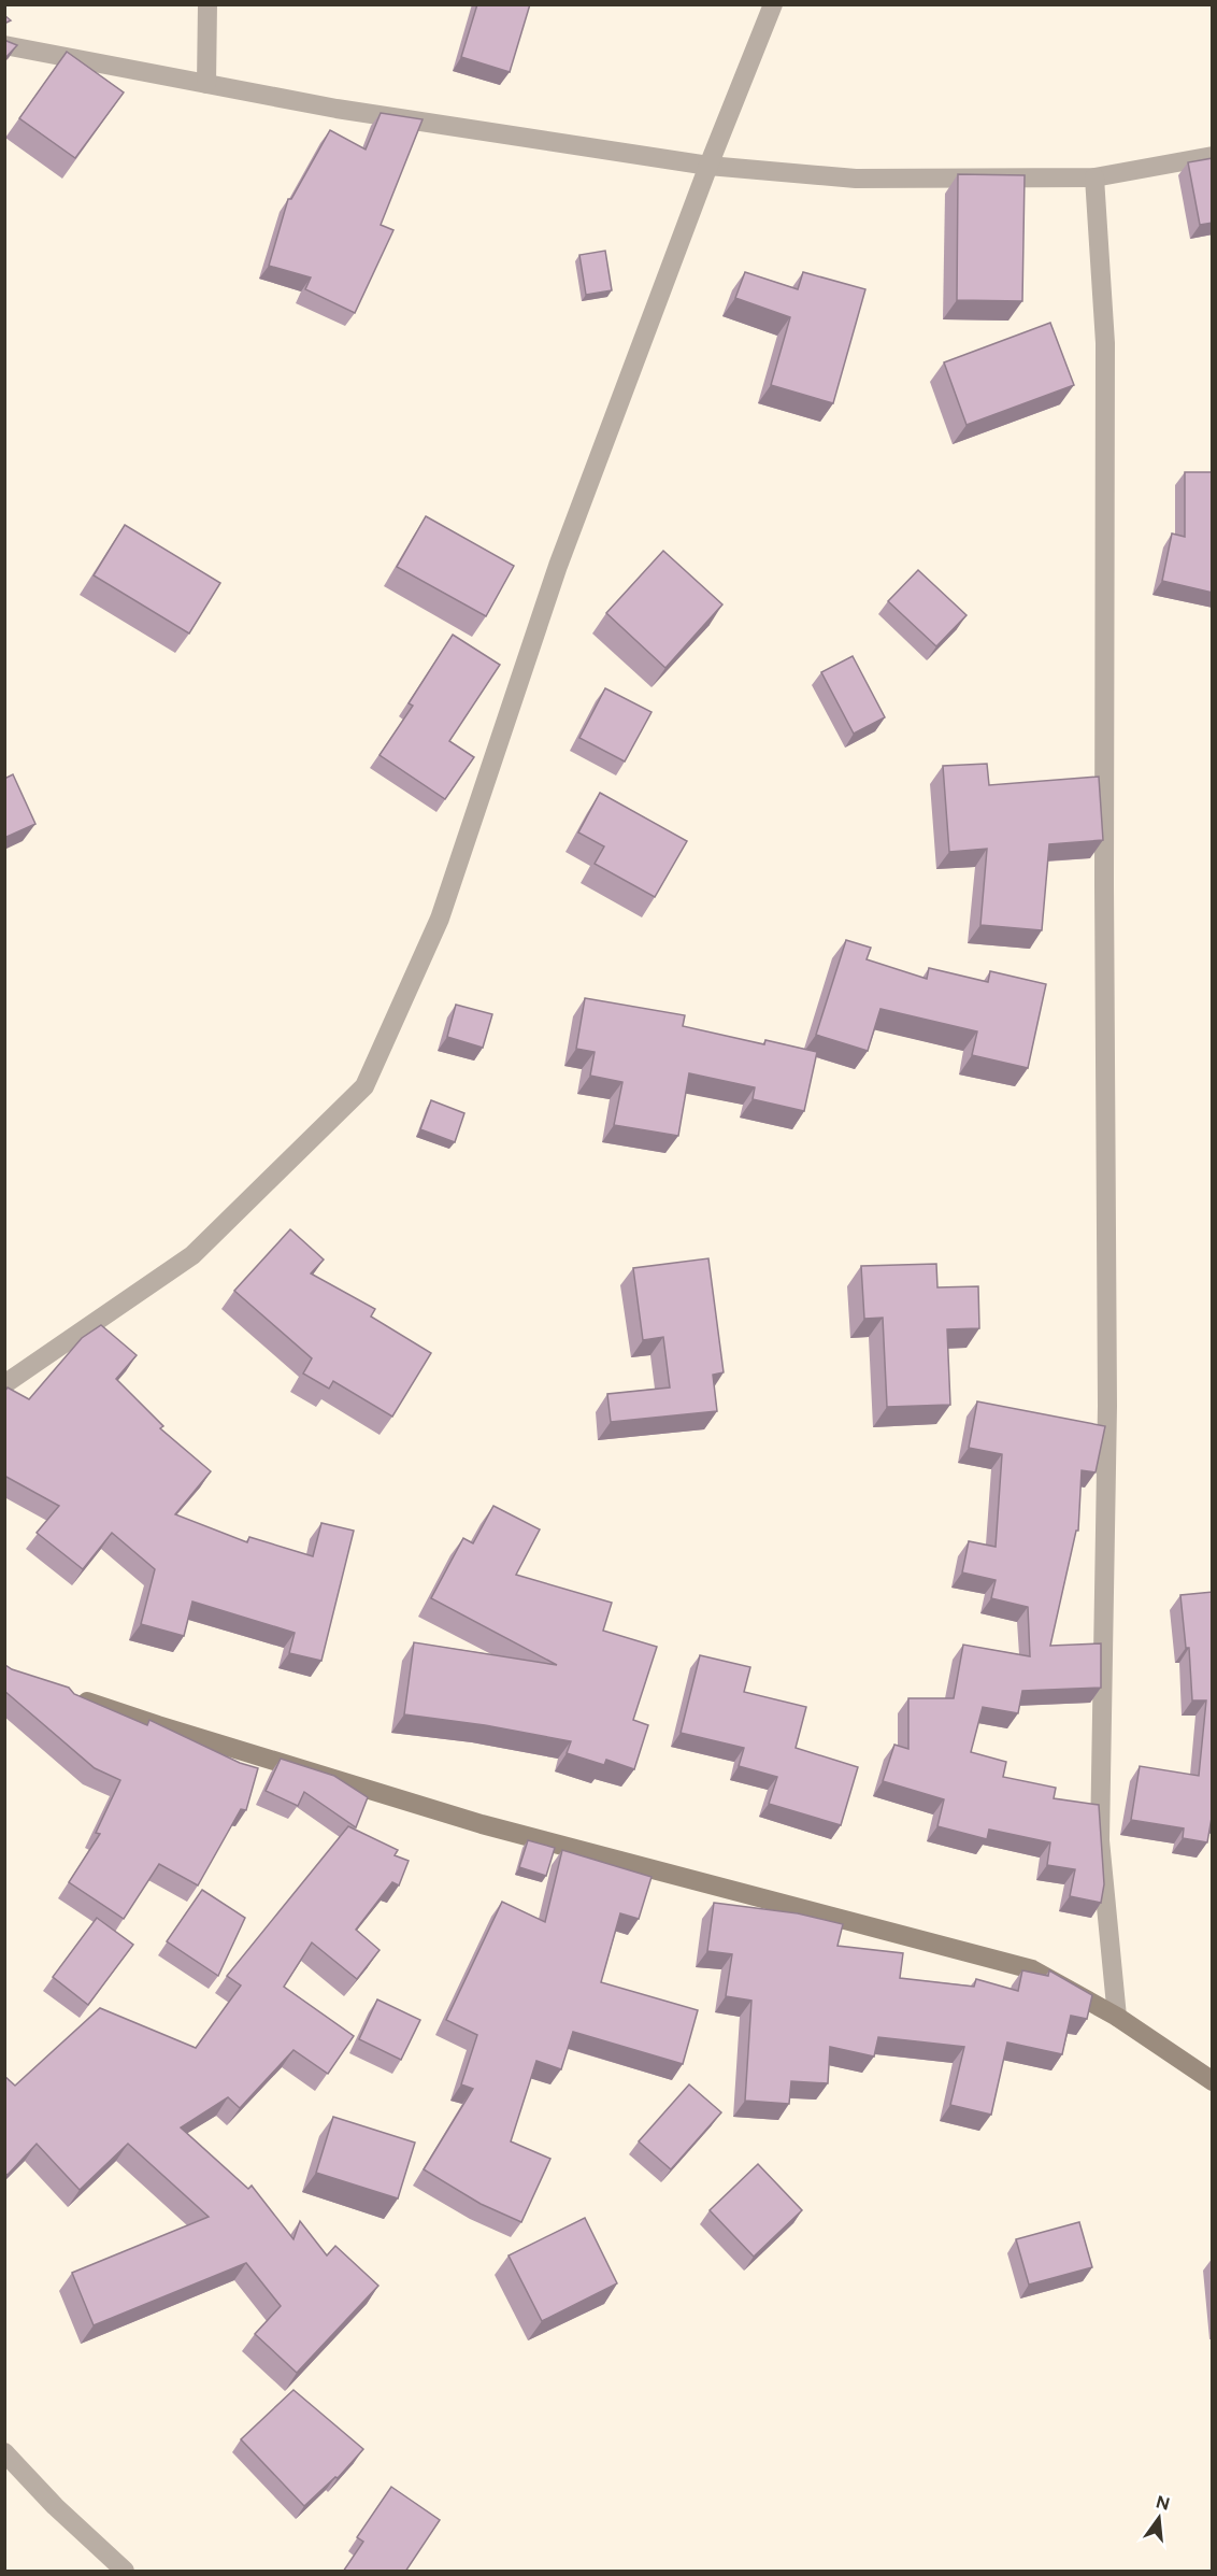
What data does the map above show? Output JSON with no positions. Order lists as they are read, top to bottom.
{
  "north": "top"
}
